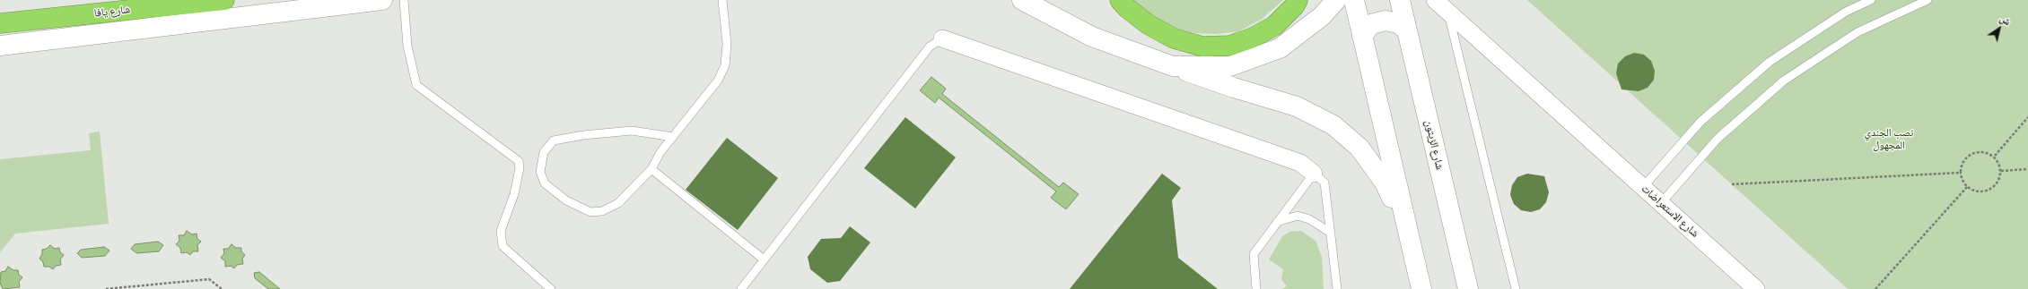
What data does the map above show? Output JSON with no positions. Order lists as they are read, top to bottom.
{
  "streets": {
    "highway": ["شارع يافا"],
    "main road": ["شارع الزيتون"],
    "street": ["شارع الاستعراضات"]
  },
  "parks": ["نصب الجندي المجهول"],
  "north": "top right"
}
